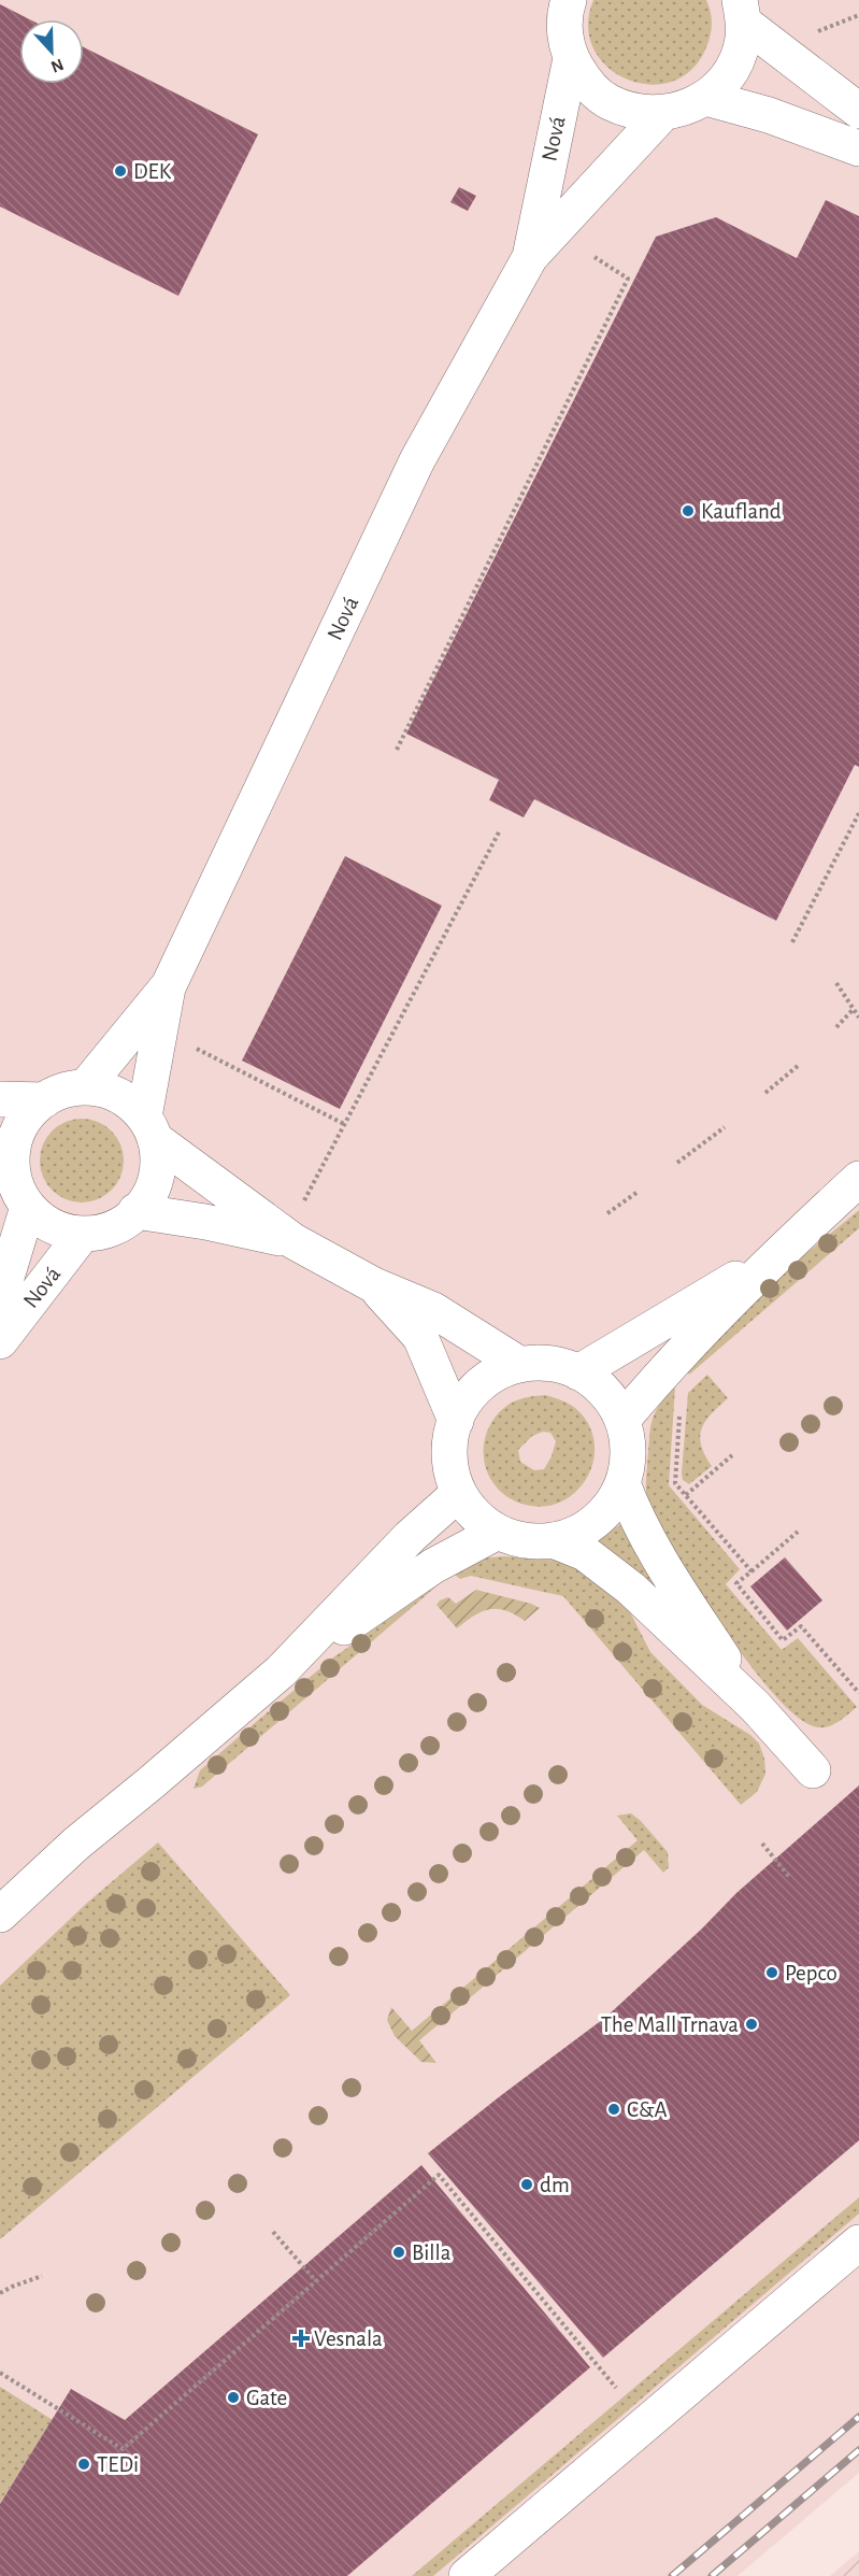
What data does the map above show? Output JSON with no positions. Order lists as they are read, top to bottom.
{
  "streets": {
    "street": ["Nová"]
  },
  "places": {
    "other": [
      "DEK",
      "Kaufland",
      "Pepco",
      "The Mall Trnava",
      "C&A",
      "dm",
      "Billa",
      "Gate",
      "TEDi"
    ],
    "health": ["Vesnala"]
  },
  "north": "bottom"
}
